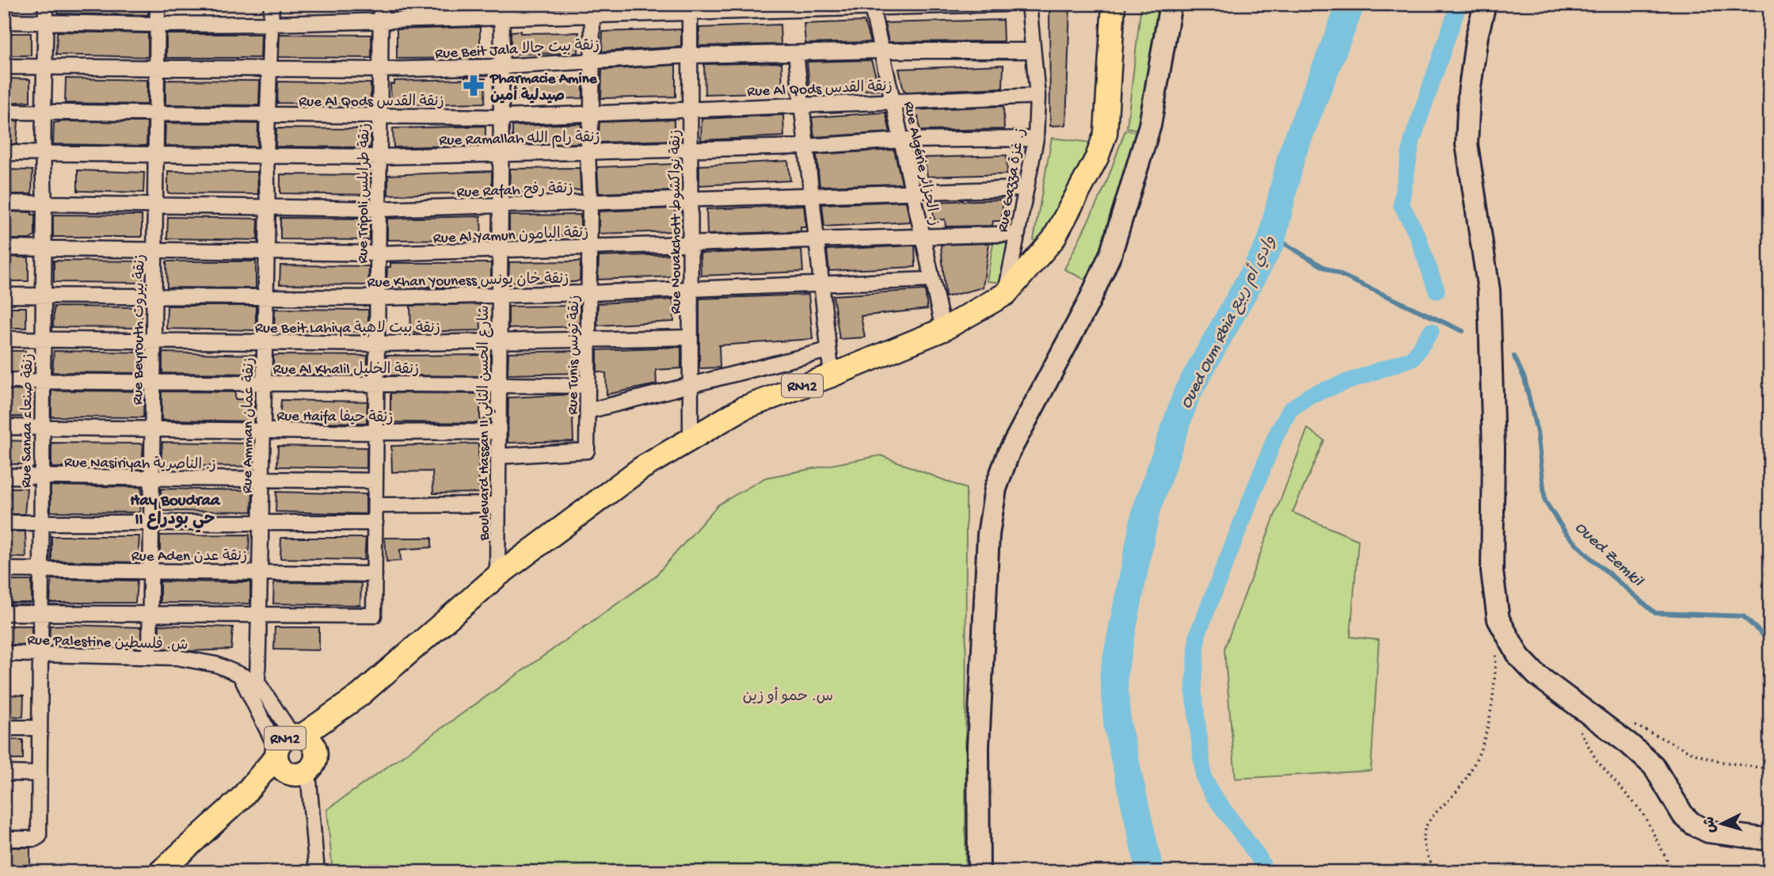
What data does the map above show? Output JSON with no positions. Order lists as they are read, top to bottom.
{
  "streets": {
    "main road": ["RN12"],
    "street": [
      "Rue Beit Jala زنقة بيت جالا",
      "Rue Al Qods زنقة القدس",
      "Rue Ramallah زنقة رام الله",
      "Rue Algérie ز. الجزائر",
      "Rue Gazza ز. غزة",
      "Rue Rafah زنقة رفح",
      "Rue Tripoli زنقة طرابلس",
      "Rue Nouakchott زنقة نواكشوط",
      "Rue Al Yamun زنقة اليامون",
      "Rue Khan Youness زنقة خان يونس",
      "Rue Beit Lahiya زنقة بيت لاهية",
      "Rue Beyrouth زنقة بيروت",
      "Rue Tunis زنقة تونس",
      "Rue Al Khalil زنقة الخليل",
      "Rue Haifa زنقة حيفا",
      "Rue Sanaa زنقة صنعاء",
      "Boulevard Hassan II شارع الحسن الثاني",
      "Rue Amman زنقة عمان",
      "Rue Nasiriyah ز. الناصرية",
      "Rue Aden زنقة عدن",
      "Rue Palestine ش. فلسطين"
    ]
  },
  "crossings": [
    ["Rue Beit Jala زنقة بيت جالا", "Rue Algérie ز. الجزائر"],
    ["Rue Beit Jala زنقة بيت جالا", "Rue Gazza ز. غزة"],
    ["Rue Beit Jala زنقة بيت جالا", "Rue Tripoli زنقة طرابلس"],
    ["Rue Beit Jala زنقة بيت جالا", "Rue Nouakchott زنقة نواكشوط"],
    ["Rue Beit Jala زنقة بيت جالا", "Rue Beyrouth زنقة بيروت"],
    ["Rue Beit Jala زنقة بيت جالا", "Rue Tunis زنقة تونس"],
    ["Rue Beit Jala زنقة بيت جالا", "Rue Sanaa زنقة صنعاء"],
    ["Rue Beit Jala زنقة بيت جالا", "Boulevard Hassan II شارع الحسن الثاني"],
    ["Rue Beit Jala زنقة بيت جالا", "Rue Amman زنقة عمان"],
    ["Rue Al Qods زنقة القدس", "Rue Algérie ز. الجزائر"],
    ["Rue Al Qods زنقة القدس", "Rue Gazza ز. غزة"],
    ["Rue Al Qods زنقة القدس", "Rue Tripoli زنقة طرابلس"],
    ["Rue Al Qods زنقة القدس", "Rue Nouakchott زنقة نواكشوط"],
    ["Rue Al Qods زنقة القدس", "Rue Beyrouth زنقة بيروت"],
    ["Rue Al Qods زنقة القدس", "Rue Tunis زنقة تونس"],
    ["Rue Al Qods زنقة القدس", "Rue Sanaa زنقة صنعاء"],
    ["Rue Al Qods زنقة القدس", "Boulevard Hassan II شارع الحسن الثاني"],
    ["Rue Al Qods زنقة القدس", "Rue Amman زنقة عمان"],
    ["Rue Ramallah زنقة رام الله", "Rue Algérie ز. الجزائر"],
    ["Rue Ramallah زنقة رام الله", "Rue Gazza ز. غزة"],
    ["Rue Ramallah زنقة رام الله", "Rue Tripoli زنقة طرابلس"],
    ["Rue Ramallah زنقة رام الله", "Rue Nouakchott زنقة نواكشوط"],
    ["Rue Ramallah زنقة رام الله", "Rue Beyrouth زنقة بيروت"],
    ["Rue Ramallah زنقة رام الله", "Rue Tunis زنقة تونس"],
    ["Rue Ramallah زنقة رام الله", "Rue Sanaa زنقة صنعاء"],
    ["Rue Ramallah زنقة رام الله", "Boulevard Hassan II شارع الحسن الثاني"],
    ["Rue Ramallah زنقة رام الله", "Rue Amman زنقة عمان"],
    ["Rue Algérie ز. الجزائر", "Rue Rafah زنقة رفح"],
    ["Rue Algérie ز. الجزائر", "Rue Al Yamun زنقة اليامون"],
    ["Rue Algérie ز. الجزائر", "Rue Khan Youness زنقة خان يونس"],
    ["Rue Algérie ز. الجزائر", "RN12"],
    ["Rue Gazza ز. غزة", "Rue Rafah زنقة رفح"],
    ["Rue Gazza ز. غزة", "Rue Al Yamun زنقة اليامون"],
    ["Rue Gazza ز. غزة", "RN12"],
    ["Rue Rafah زنقة رفح", "Rue Tripoli زنقة طرابلس"],
    ["Rue Rafah زنقة رفح", "Rue Nouakchott زنقة نواكشوط"],
    ["Rue Rafah زنقة رفح", "Rue Beyrouth زنقة بيروت"],
    ["Rue Rafah زنقة رفح", "Rue Tunis زنقة تونس"],
    ["Rue Rafah زنقة رفح", "Rue Sanaa زنقة صنعاء"],
    ["Rue Rafah زنقة رفح", "Boulevard Hassan II شارع الحسن الثاني"],
    ["Rue Rafah زنقة رفح", "Rue Amman زنقة عمان"],
    ["Rue Tripoli زنقة طرابلس", "Rue Al Yamun زنقة اليامون"],
    ["Rue Tripoli زنقة طرابلس", "Rue Khan Youness زنقة خان يونس"],
    ["Rue Tripoli زنقة طرابلس", "Rue Beit Lahiya زنقة بيت لاهية"],
    ["Rue Tripoli زنقة طرابلس", "Rue Al Khalil زنقة الخليل"],
    ["Rue Tripoli زنقة طرابلس", "Rue Haifa زنقة حيفا"],
    ["Rue Tripoli زنقة طرابلس", "Rue Amman زنقة عمان"],
    ["Rue Tripoli زنقة طرابلس", "Rue Nasiriyah ز. الناصرية"],
    ["Rue Tripoli زنقة طرابلس", "Rue Aden زنقة عدن"],
    ["Rue Nouakchott زنقة نواكشوط", "Rue Al Yamun زنقة اليامون"],
    ["Rue Nouakchott زنقة نواكشوط", "Rue Khan Youness زنقة خان يونس"],
    ["Rue Nouakchott زنقة نواكشوط", "Rue Beit Lahiya زنقة بيت لاهية"],
    ["Rue Nouakchott زنقة نواكشوط", "RN12"],
    ["Rue Al Yamun زنقة اليامون", "Rue Beyrouth زنقة بيروت"],
    ["Rue Al Yamun زنقة اليامون", "Rue Tunis زنقة تونس"],
    ["Rue Al Yamun زنقة اليامون", "Rue Sanaa زنقة صنعاء"],
    ["Rue Al Yamun زنقة اليامون", "Boulevard Hassan II شارع الحسن الثاني"],
    ["Rue Al Yamun زنقة اليامون", "Rue Amman زنقة عمان"],
    ["Rue Khan Youness زنقة خان يونس", "Rue Beyrouth زنقة بيروت"],
    ["Rue Khan Youness زنقة خان يونس", "Rue Tunis زنقة تونس"],
    ["Rue Khan Youness زنقة خان يونس", "Rue Sanaa زنقة صنعاء"],
    ["Rue Khan Youness زنقة خان يونس", "Boulevard Hassan II شارع الحسن الثاني"],
    ["Rue Khan Youness زنقة خان يونس", "Rue Amman زنقة عمان"],
    ["Rue Beit Lahiya زنقة بيت لاهية", "Rue Beyrouth زنقة بيروت"],
    ["Rue Beit Lahiya زنقة بيت لاهية", "Rue Tunis زنقة تونس"],
    ["Rue Beit Lahiya زنقة بيت لاهية", "Rue Sanaa زنقة صنعاء"],
    ["Rue Beit Lahiya زنقة بيت لاهية", "Boulevard Hassan II شارع الحسن الثاني"],
    ["Rue Beit Lahiya زنقة بيت لاهية", "Rue Amman زنقة عمان"],
    ["Rue Beyrouth زنقة بيروت", "Rue Al Khalil زنقة الخليل"],
    ["Rue Beyrouth زنقة بيروت", "Rue Haifa زنقة حيفا"],
    ["Rue Beyrouth زنقة بيروت", "Rue Nasiriyah ز. الناصرية"],
    ["Rue Beyrouth زنقة بيروت", "Rue Aden زنقة عدن"],
    ["Rue Beyrouth زنقة بيروت", "Rue Palestine ش. فلسطين"],
    ["Rue Tunis زنقة تونس", "Rue Al Khalil زنقة الخليل"],
    ["Rue Tunis زنقة تونس", "Boulevard Hassan II شارع الحسن الثاني"],
    ["Rue Al Khalil زنقة الخليل", "Rue Sanaa زنقة صنعاء"],
    ["Rue Al Khalil زنقة الخليل", "Boulevard Hassan II شارع الحسن الثاني"],
    ["Rue Al Khalil زنقة الخليل", "Rue Amman زنقة عمان"],
    ["RN12", "Boulevard Hassan II شارع الحسن الثاني"],
    ["Rue Haifa زنقة حيفا", "Rue Sanaa زنقة صنعاء"],
    ["Rue Haifa زنقة حيفا", "Boulevard Hassan II شارع الحسن الثاني"],
    ["Rue Haifa زنقة حيفا", "Rue Amman زنقة عمان"],
    ["Rue Sanaa زنقة صنعاء", "Rue Nasiriyah ز. الناصرية"],
    ["Rue Sanaa زنقة صنعاء", "Rue Aden زنقة عدن"],
    ["Rue Sanaa زنقة صنعاء", "Rue Palestine ش. فلسطين"],
    ["Rue Amman زنقة عمان", "Rue Nasiriyah ز. الناصرية"],
    ["Rue Amman زنقة عمان", "Rue Aden زنقة عدن"],
    ["Rue Amman زنقة عمان", "Rue Palestine ش. فلسطين"]
  ],
  "districts": ["Hay Boudraa II حي بودراع"],
  "water": ["Oued Oum Rbia وادي أم ربيع", "Oued Zemkil"],
  "parks": ["س. حمو أو زين"],
  "places": {
    "pharmacy": ["Pharmacie Amine صيدلية أمين"]
  },
  "north": "left"
}
